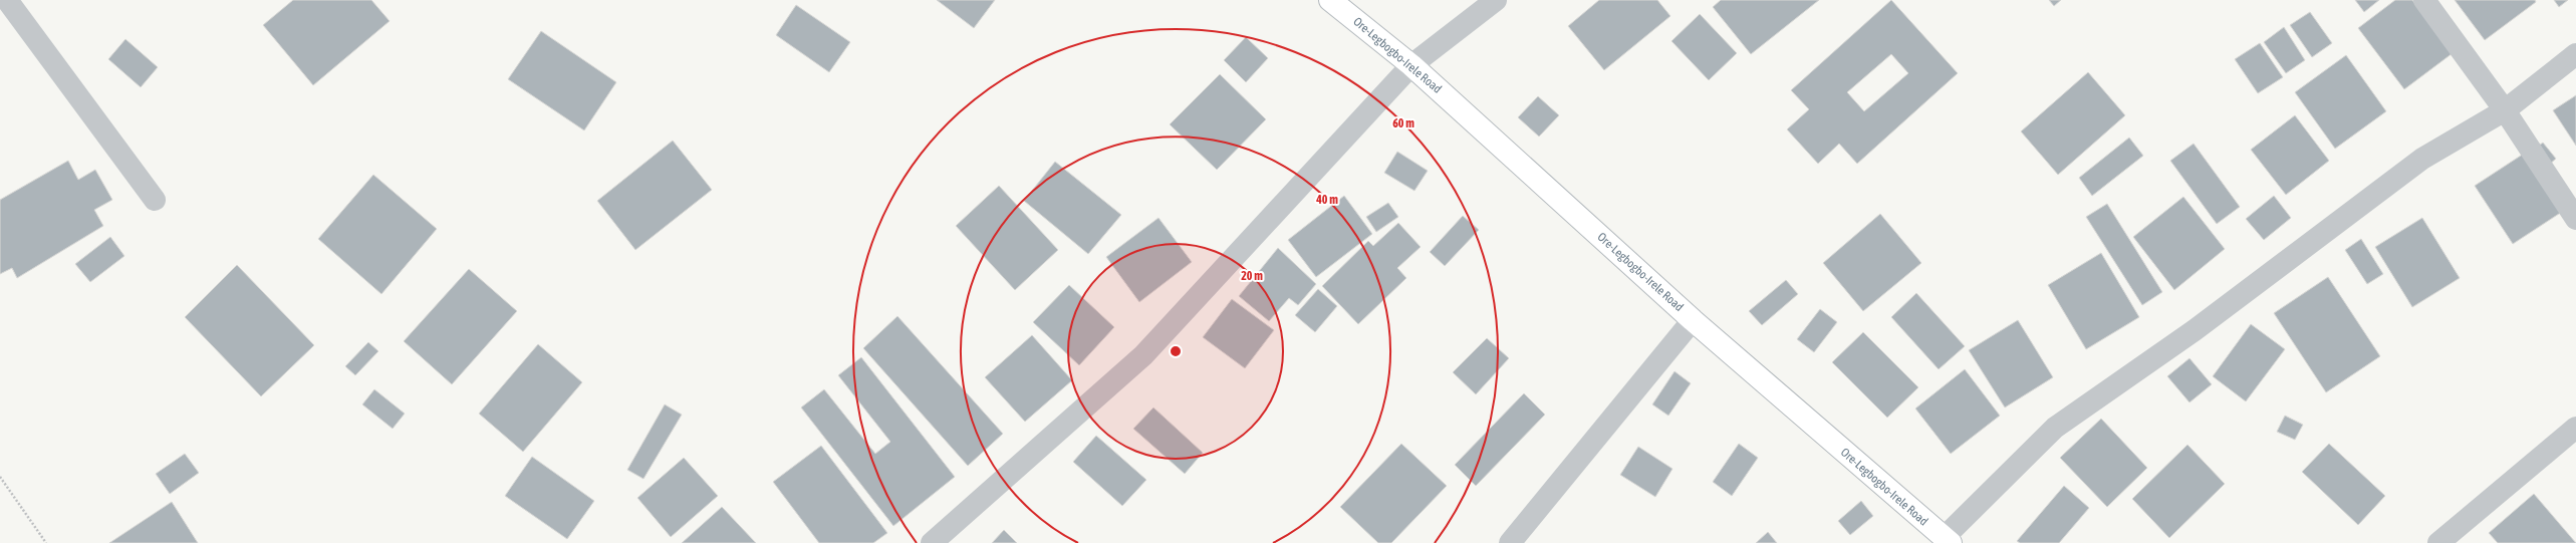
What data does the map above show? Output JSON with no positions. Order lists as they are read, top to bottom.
{
  "streets": {
    "main road": ["Ore-Legbogbo-Irele Road"]
  },
  "rings": ["60 m", "40 m", "20 m"]
}
